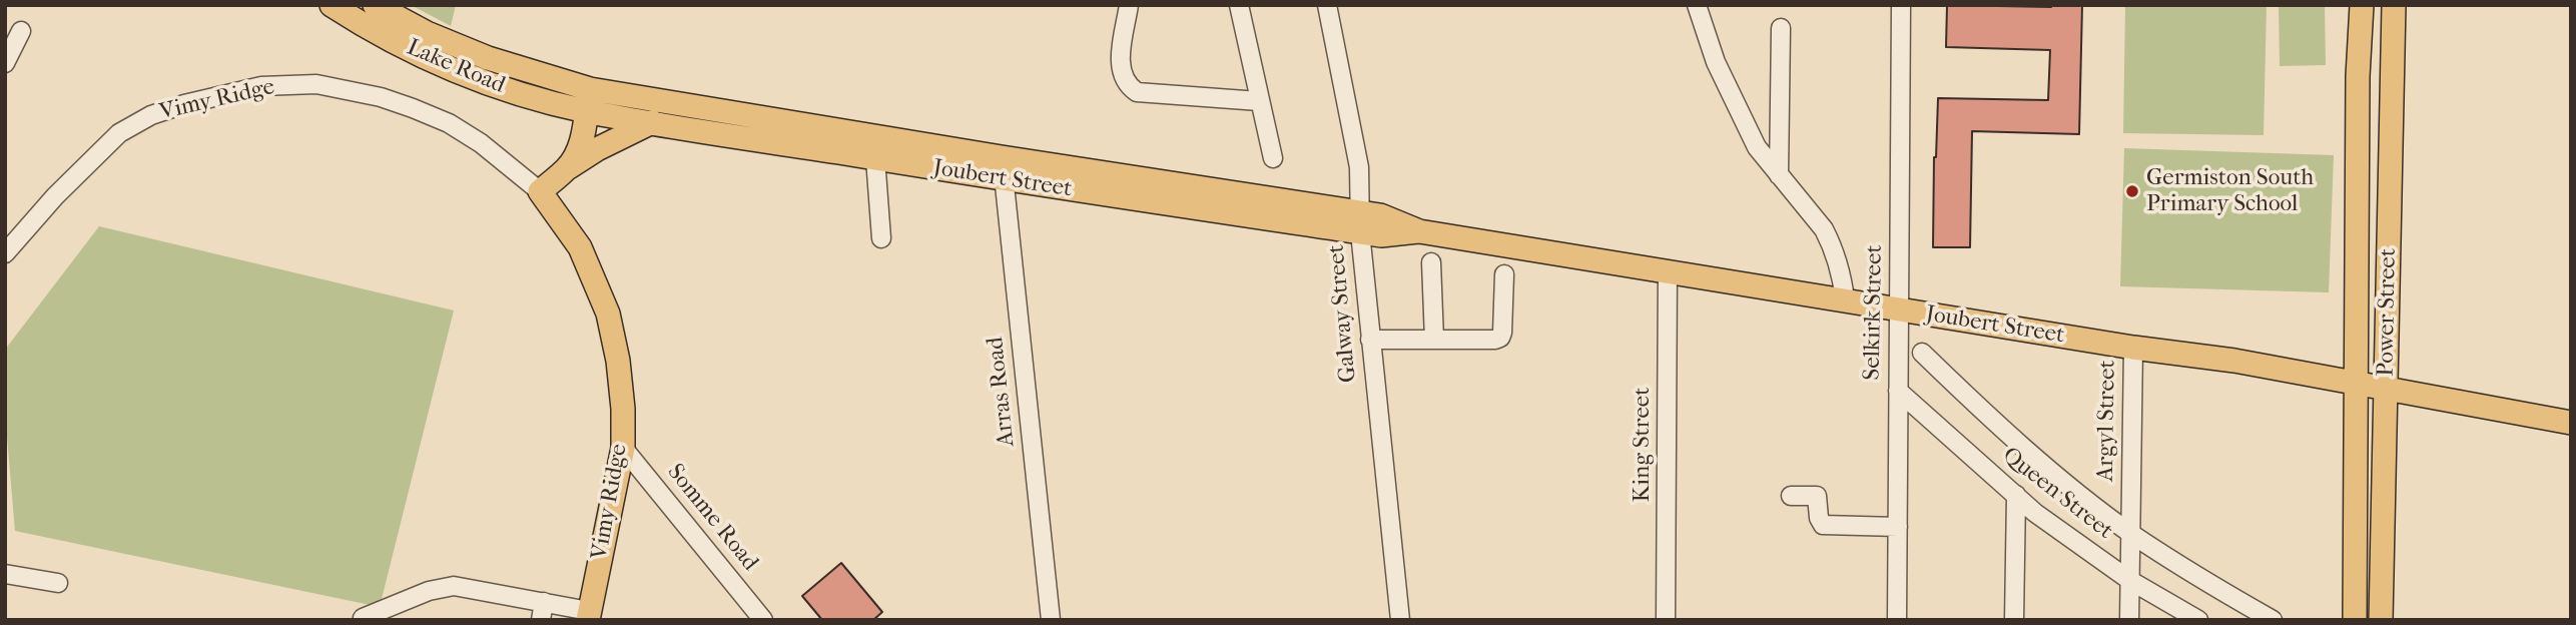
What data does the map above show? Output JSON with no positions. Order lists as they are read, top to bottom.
{
  "streets": {
    "main road": [
      "Lake Road",
      "Vimy Ridge",
      "Joubert Street",
      "Power Street"
    ],
    "street": [
      "Selkirk Street",
      "Galway Street",
      "Arras Road",
      "Argyl Street",
      "King Street",
      "Queen Street",
      "Somme Road"
    ]
  },
  "crossings": [
    ["Lake Road", "Joubert Street"],
    ["Vimy Ridge", "Somme Road"],
    ["Joubert Street", "Selkirk Street"],
    ["Joubert Street", "Power Street"],
    ["Joubert Street", "Galway Street"],
    ["Joubert Street", "Arras Road"],
    ["Joubert Street", "Argyl Street"],
    ["Joubert Street", "King Street"],
    ["Selkirk Street", "Queen Street"],
    ["Argyl Street", "Queen Street"]
  ],
  "places": ["Germiston South Primary School"]
}
